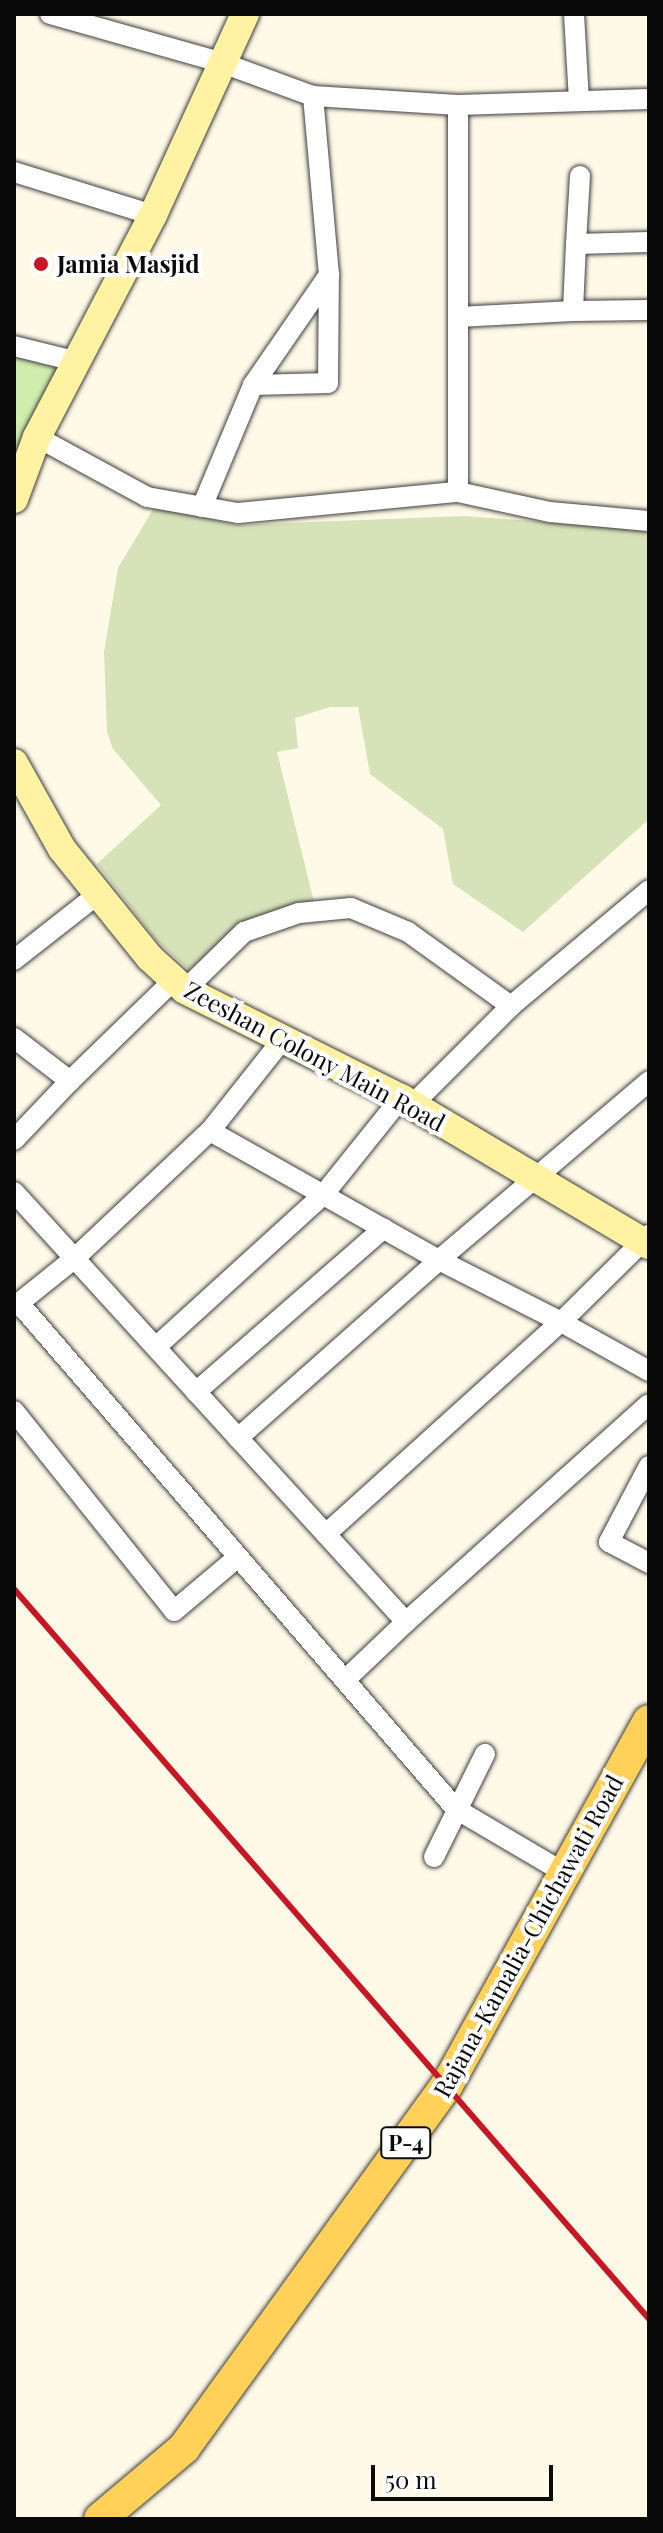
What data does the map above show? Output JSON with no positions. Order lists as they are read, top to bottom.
{
  "streets": {
    "main road": ["Rajana-Kamalia-Chichawati Road", "P-4"],
    "street": ["Zeeshan Colony Main Road"]
  },
  "places": ["Jamia Masjid"],
  "scale_bar": "50 m"
}
